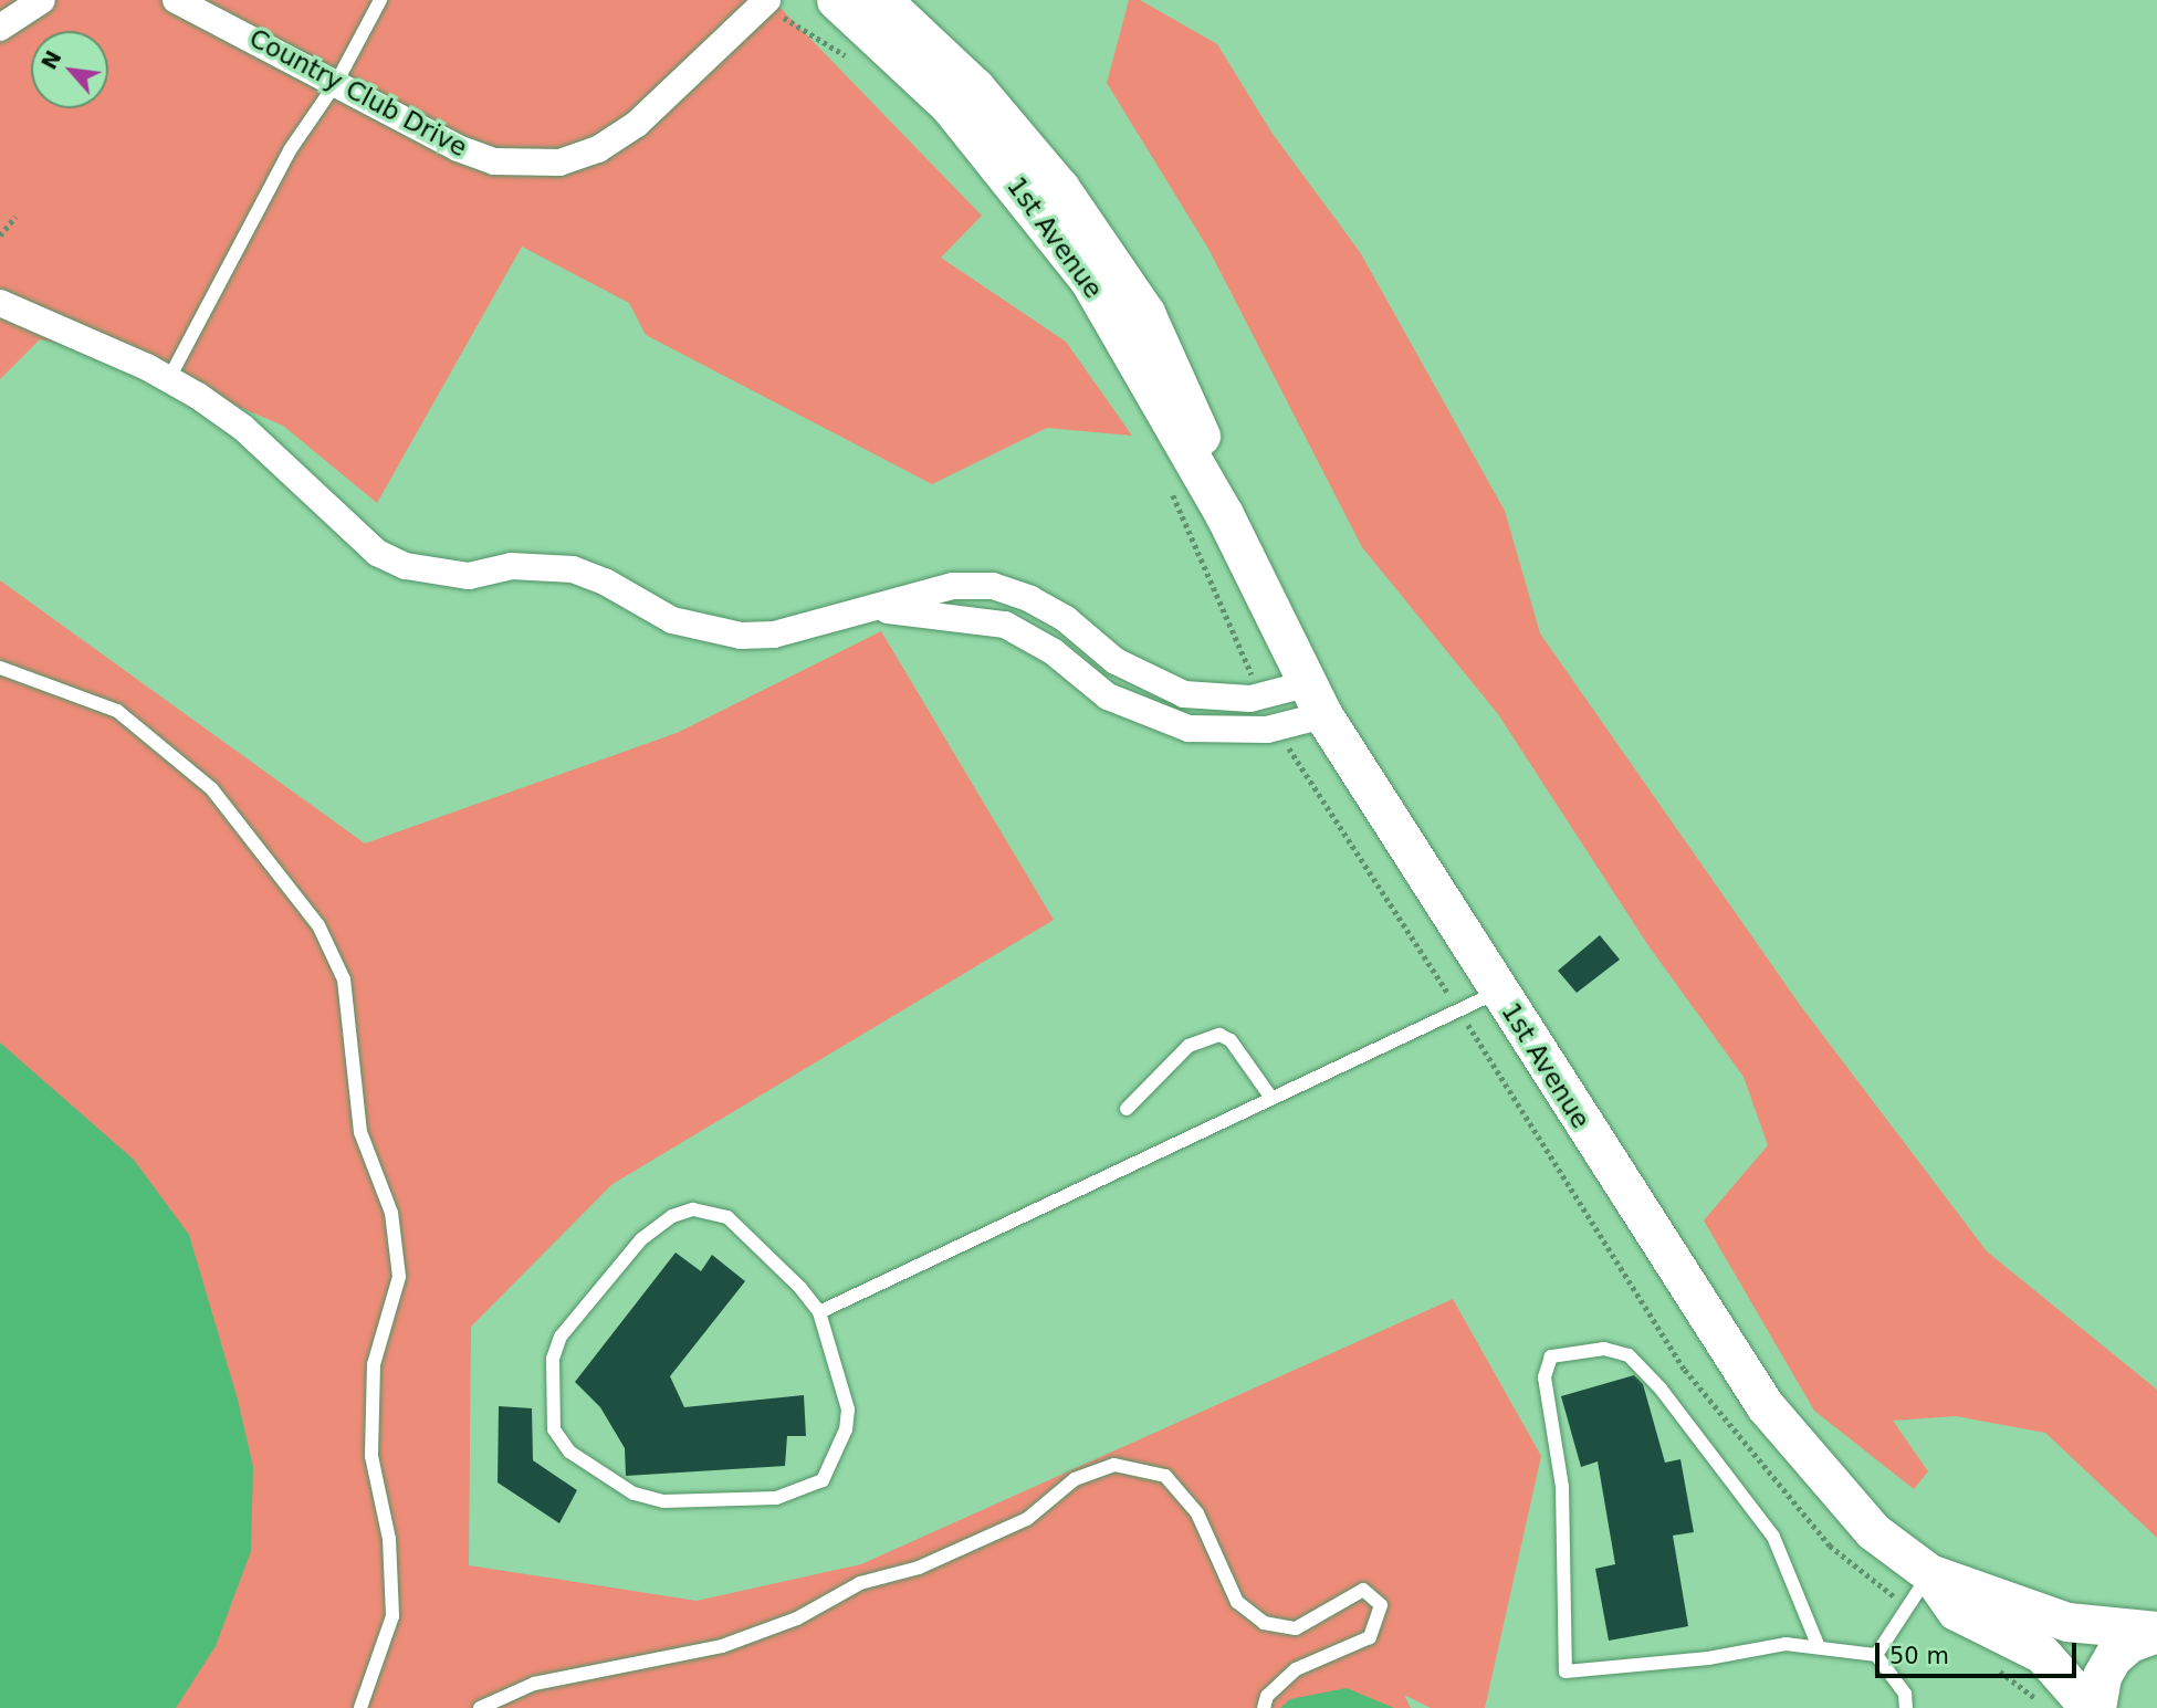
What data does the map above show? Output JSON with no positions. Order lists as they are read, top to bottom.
{
  "streets": {
    "main road": ["1st Avenue"],
    "street": ["Country Club Drive"]
  },
  "scale_bar": "50 m",
  "north": "top left"
}
